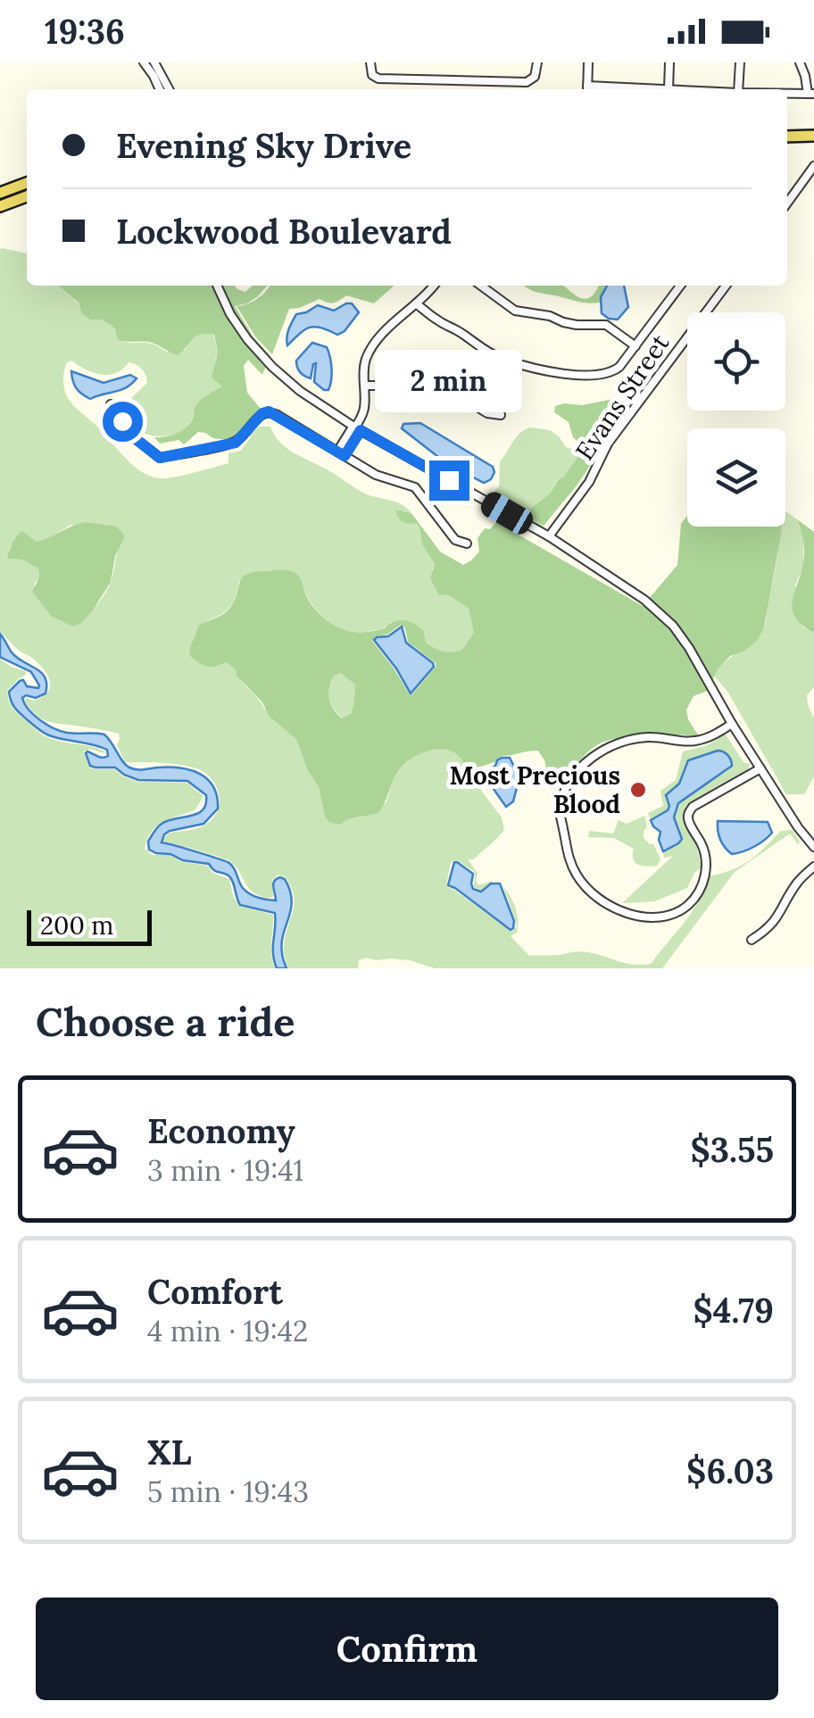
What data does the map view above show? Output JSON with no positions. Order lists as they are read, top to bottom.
{
  "streets": {
    "street": ["Evans Street"]
  },
  "places": ["Most Precious Blood"],
  "scale_bar": "200 m",
  "page": {
    "status": "19:36",
    "banner": ["Evening Sky Drive", "Lockwood Boulevard"],
    "bubble": "2 min",
    "scale": "200 m",
    "heading": "Choose a ride",
    "list": [
      {
        "name": "Economy",
        "note": "3 min · 19:41",
        "value": "$3.55"
      },
      {
        "name": "Comfort",
        "note": "4 min · 19:42",
        "value": "$4.79"
      },
      {
        "name": "XL",
        "note": "5 min · 19:43",
        "value": "$6.03"
      }
    ],
    "buttons": "Confirm"
  }
}
